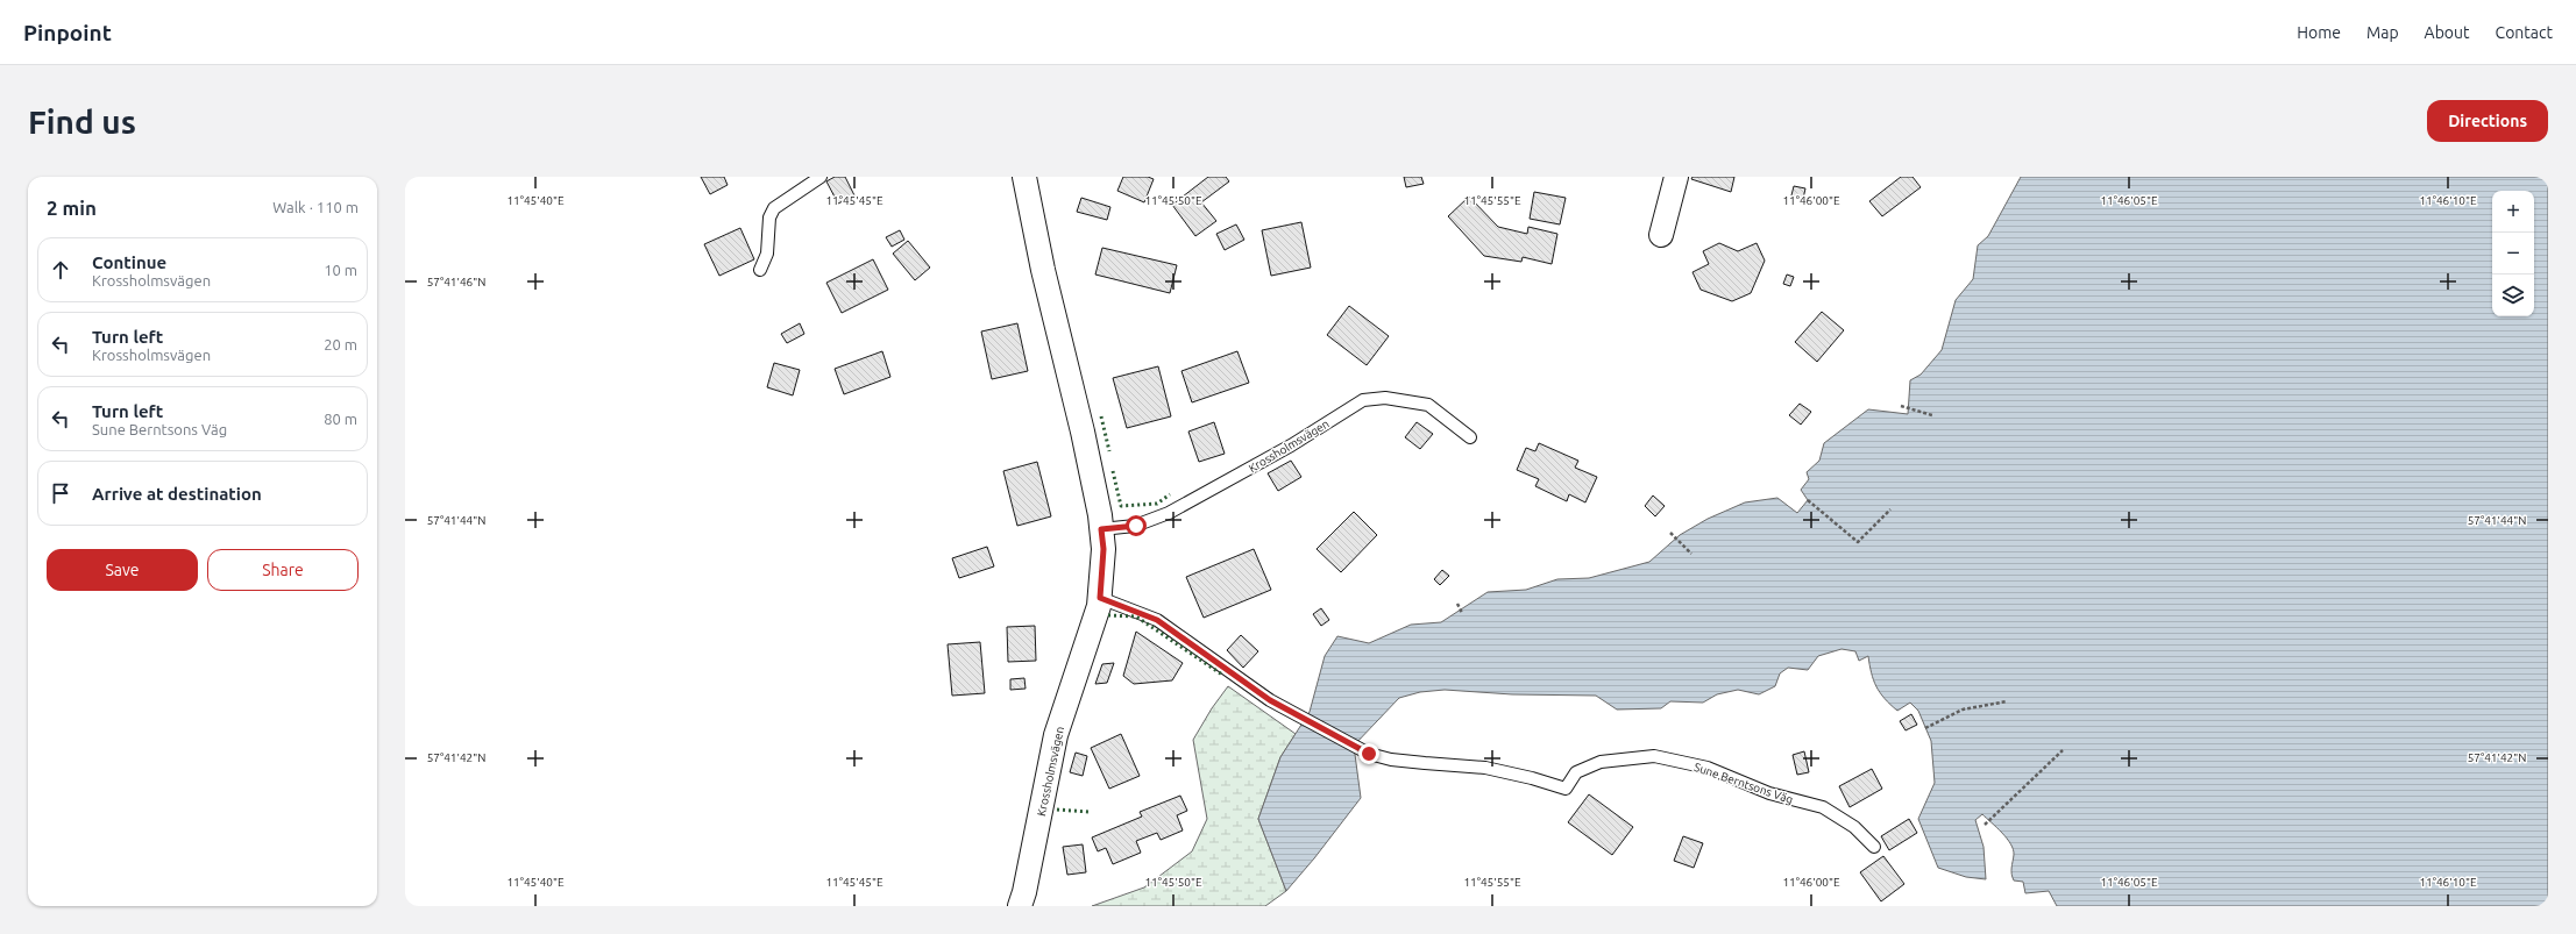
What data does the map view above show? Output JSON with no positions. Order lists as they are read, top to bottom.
{
  "streets": {
    "street": ["Krossholmsvägen"],
    "lane": ["Sune Berntsons Väg"]
  },
  "crossings": [
    ["Krossholmsvägen", "Sune Berntsons Väg"]
  ],
  "page": {
    "header": "Pinpoint",
    "nav": [
      "Home",
      "Map",
      "About",
      "Contact"
    ],
    "buttons": [
      "Directions",
      ["Save", "Share"]
    ],
    "title": "Find us",
    "heading": ["2 min", "Walk · 110 m"],
    "map_buttons": ["+", "−"],
    "list": [
      ["Continue", "Krossholmsvägen", "10 m"],
      ["Turn left", "Krossholmsvägen", "20 m"],
      ["Turn left", "Sune Berntsons Väg", "80 m"],
      "Arrive at destination"
    ]
  },
  "coordinates": [
    "11°45'40\"E",
    "11°45'45\"E",
    "11°45'50\"E",
    "11°45'55\"E",
    "11°46'00\"E",
    "11°46'05\"E",
    "11°46'10\"E",
    "57°41'46\"N",
    "57°41'44\"N",
    "57°41'42\"N"
  ]
}
